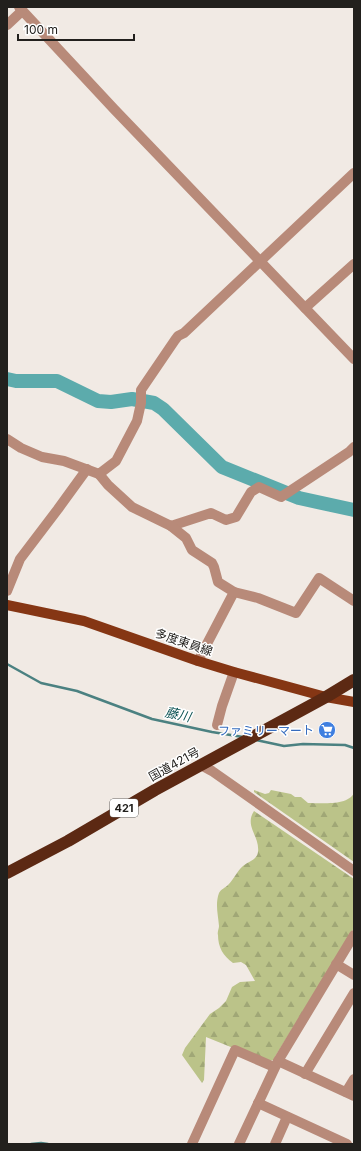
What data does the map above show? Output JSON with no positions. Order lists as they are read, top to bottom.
{
  "streets": {
    "highway": ["国道421号", "421"],
    "main road": ["多度東員線"]
  },
  "crossings": [
    ["多度東員線", "国道421号"]
  ],
  "water": ["藤川"],
  "places": {
    "supermarket": ["ファミリーマート"]
  },
  "scale_bar": "100 m"
}
